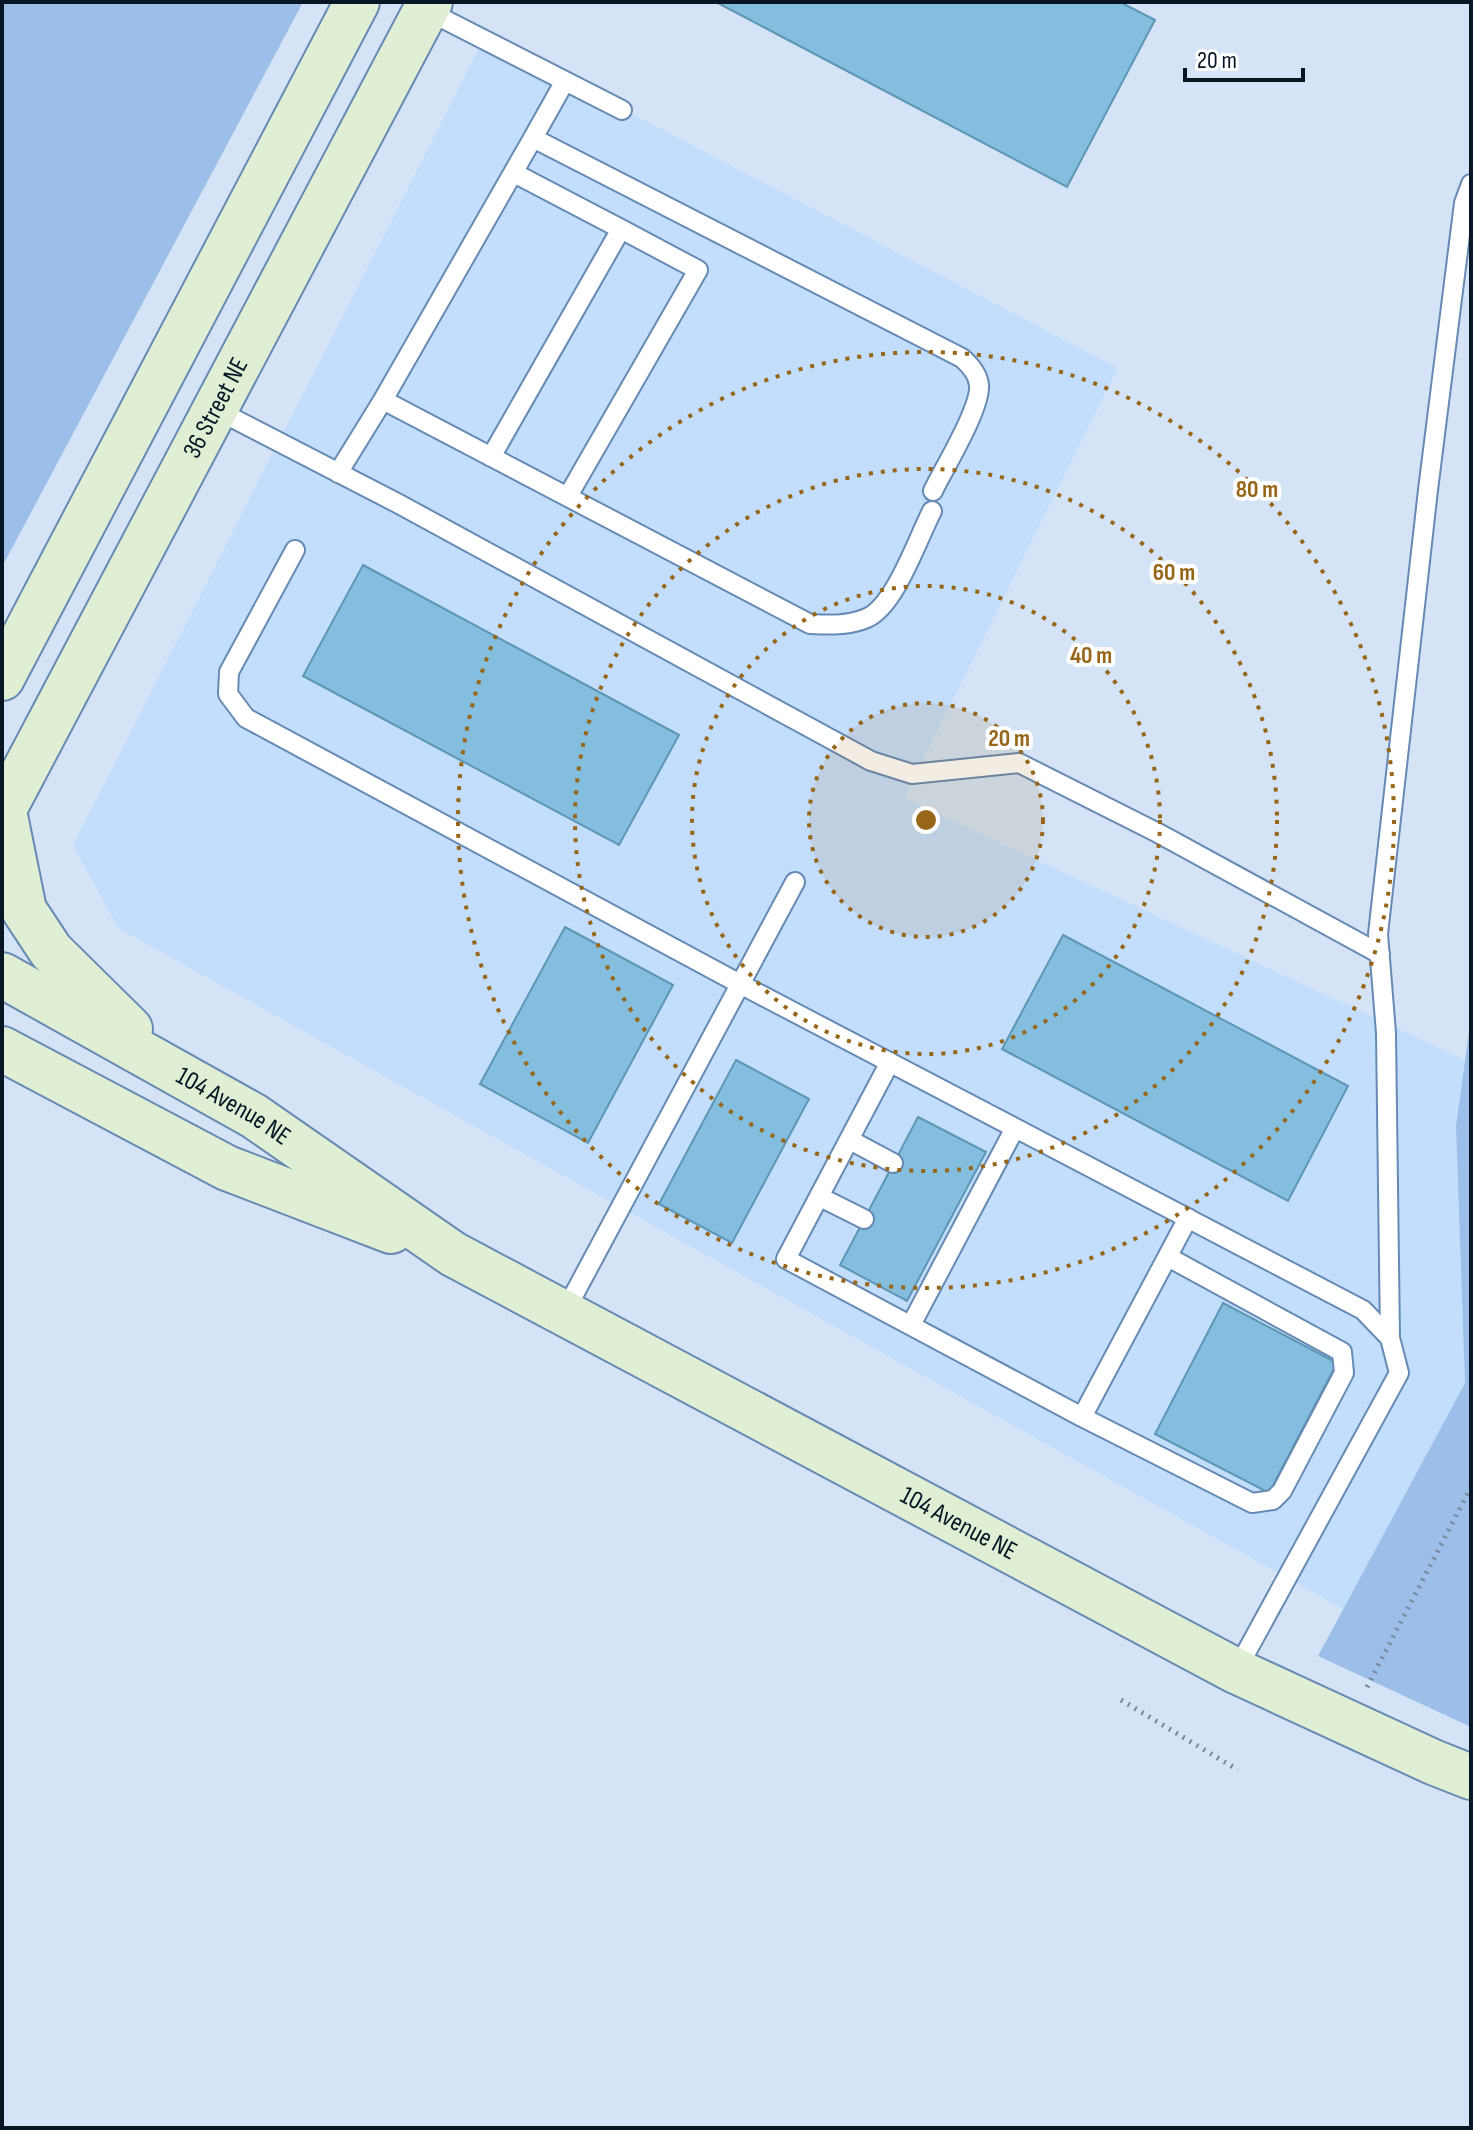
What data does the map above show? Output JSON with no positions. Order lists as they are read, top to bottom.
{
  "streets": {
    "street": ["36 Street NE", "104 Avenue NE"]
  },
  "scale_bar": "20 m",
  "rings": [
    "80 m",
    "60 m",
    "40 m",
    "20 m"
  ]
}
